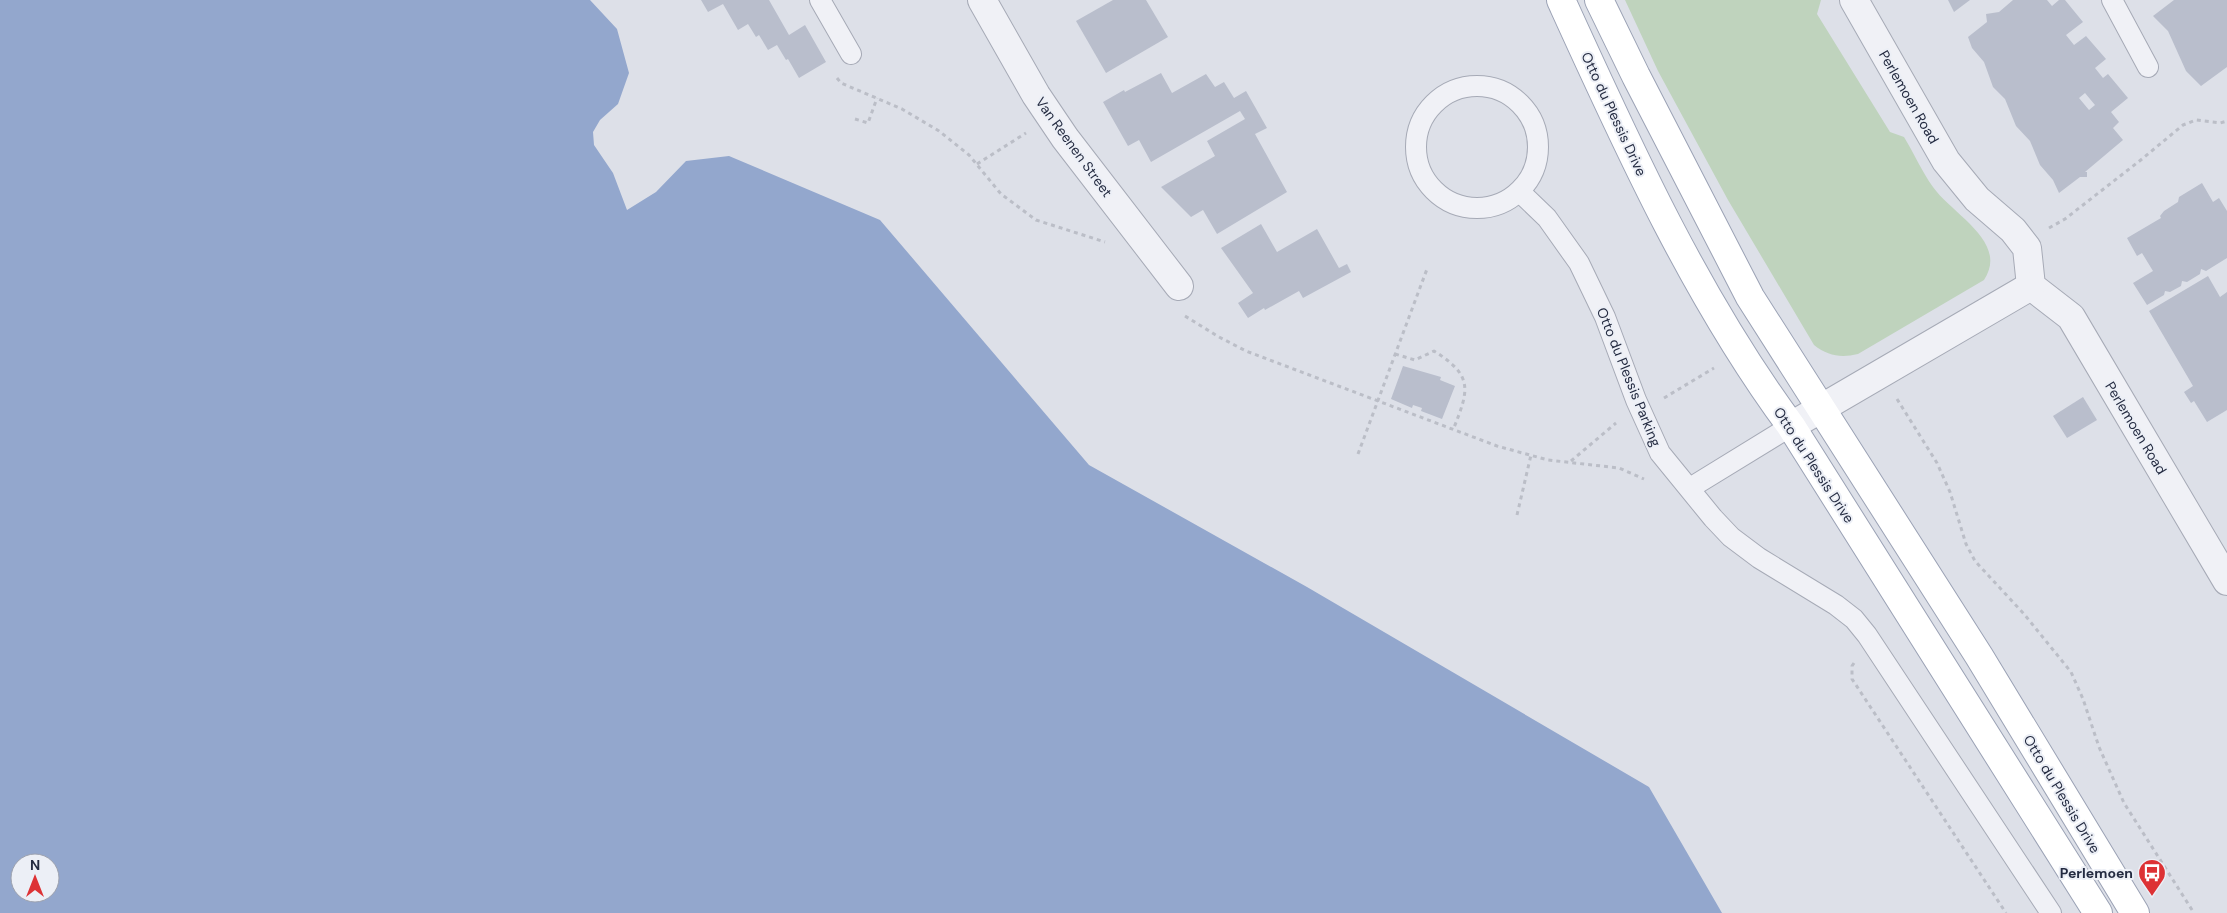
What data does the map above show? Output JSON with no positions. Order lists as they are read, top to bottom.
{
  "streets": {
    "main road": ["Otto du Plessis Drive"],
    "street": ["Perlemoen Road", "Van Reenen Street"],
    "lane": ["Otto du Plessis Parking"]
  },
  "places": {
    "bus stop": ["Perlemoen"]
  },
  "north": "top"
}
